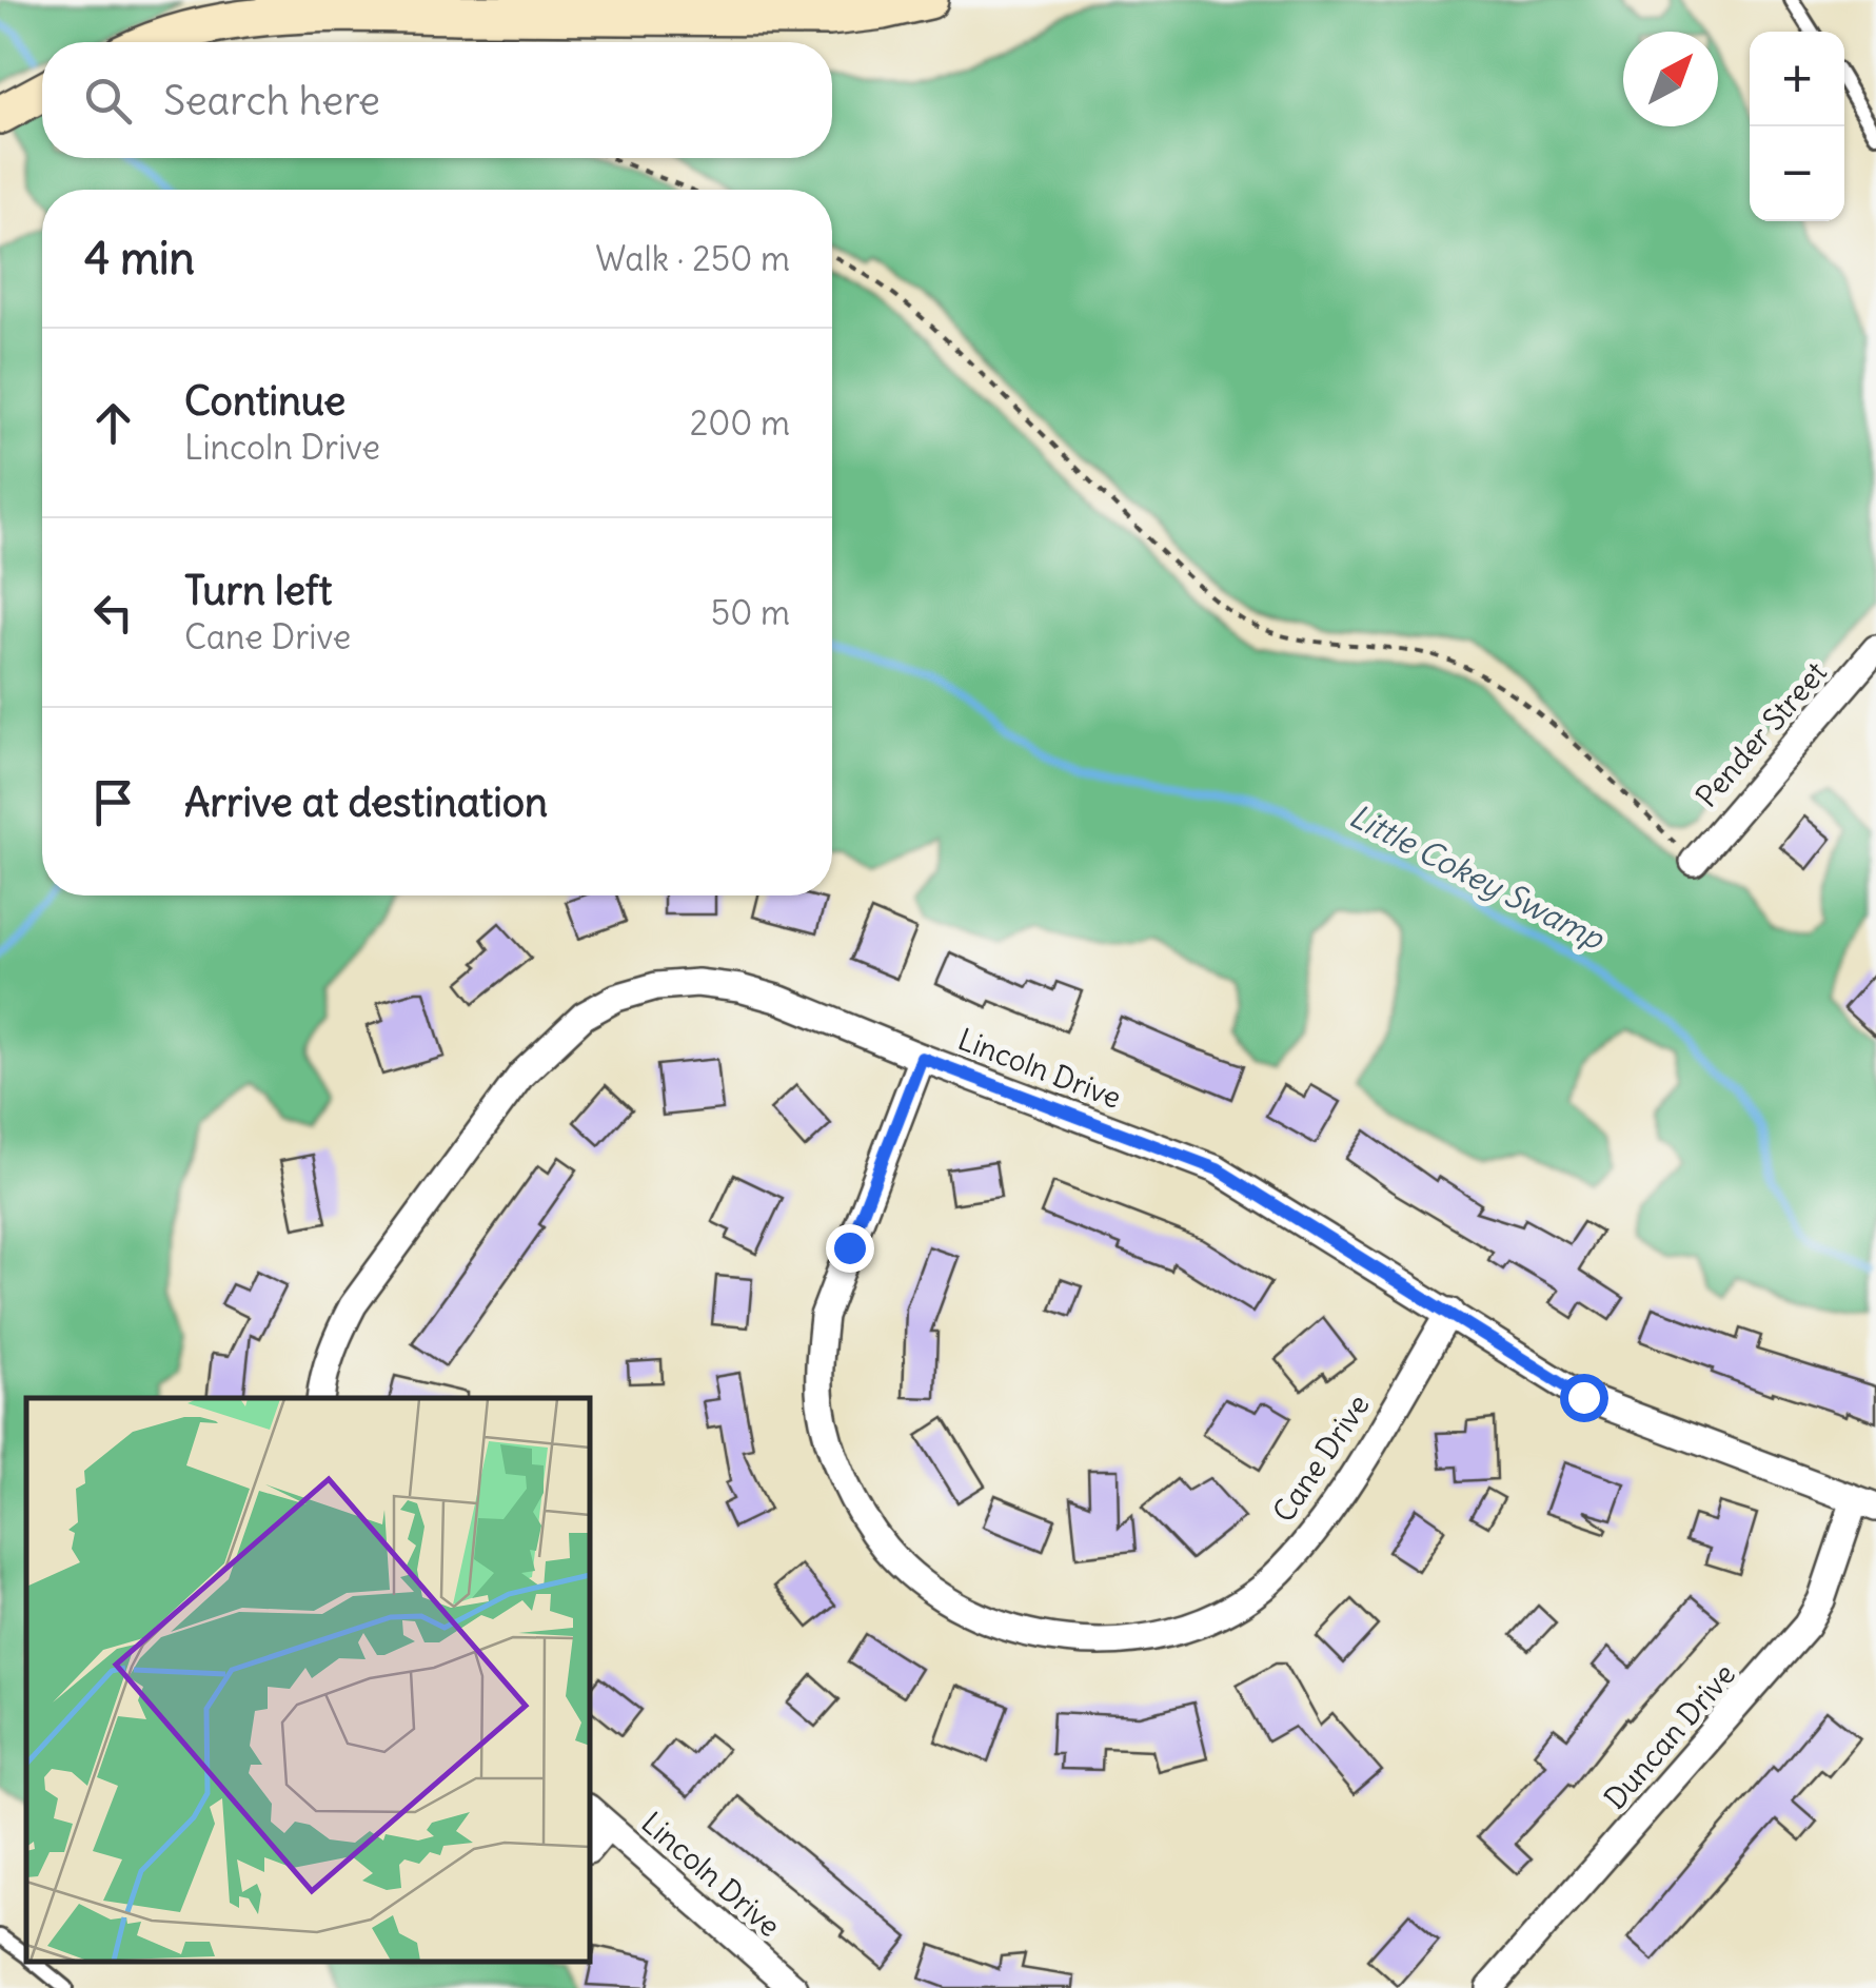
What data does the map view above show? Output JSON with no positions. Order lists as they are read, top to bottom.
{
  "streets": {
    "street": [
      "Pender Street",
      "Lincoln Drive",
      "Cane Drive",
      "Duncan Drive"
    ]
  },
  "crossings": [
    ["Lincoln Drive", "Cane Drive"],
    ["Lincoln Drive", "Duncan Drive"]
  ],
  "water": ["Little Cokey Swamp"],
  "north": "top right",
  "page": {
    "map_buttons": ["+", "−"],
    "search": "Search here",
    "heading": ["4 min", "Walk · 250 m"],
    "list": [
      ["Continue", "Lincoln Drive", "200 m"],
      ["Turn left", "Cane Drive", "50 m"],
      "Arrive at destination"
    ]
  }
}
